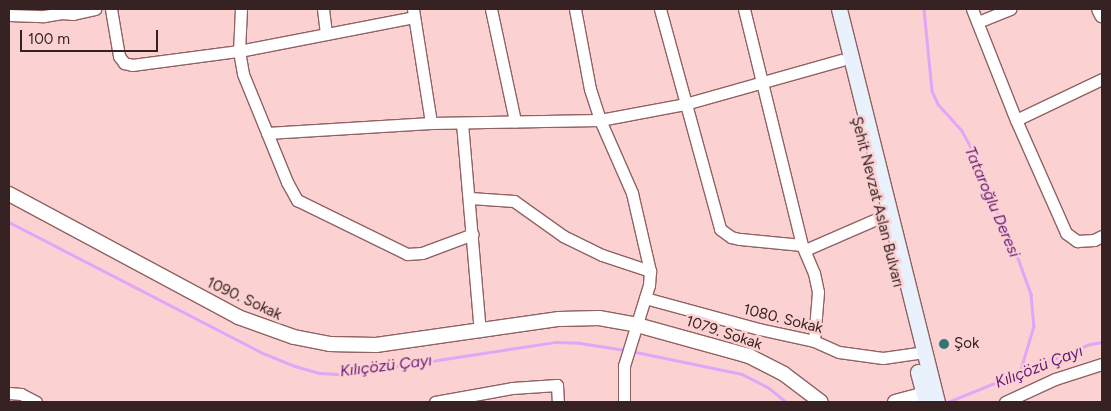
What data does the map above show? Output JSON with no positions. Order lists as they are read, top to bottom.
{
  "streets": {
    "main road": ["Şehit Nevzat Aslan Bulvarı"],
    "street": ["1090. Sokak", "1080. Sokak", "1079. Sokak"]
  },
  "crossings": [
    ["Şehit Nevzat Aslan Bulvarı", "1080. Sokak"],
    ["1090. Sokak", "1079. Sokak"]
  ],
  "water": ["Tataroğlu Deresi", "Kılıçözü Çayı"],
  "places": ["Şok"],
  "scale_bar": "100 m"
}
